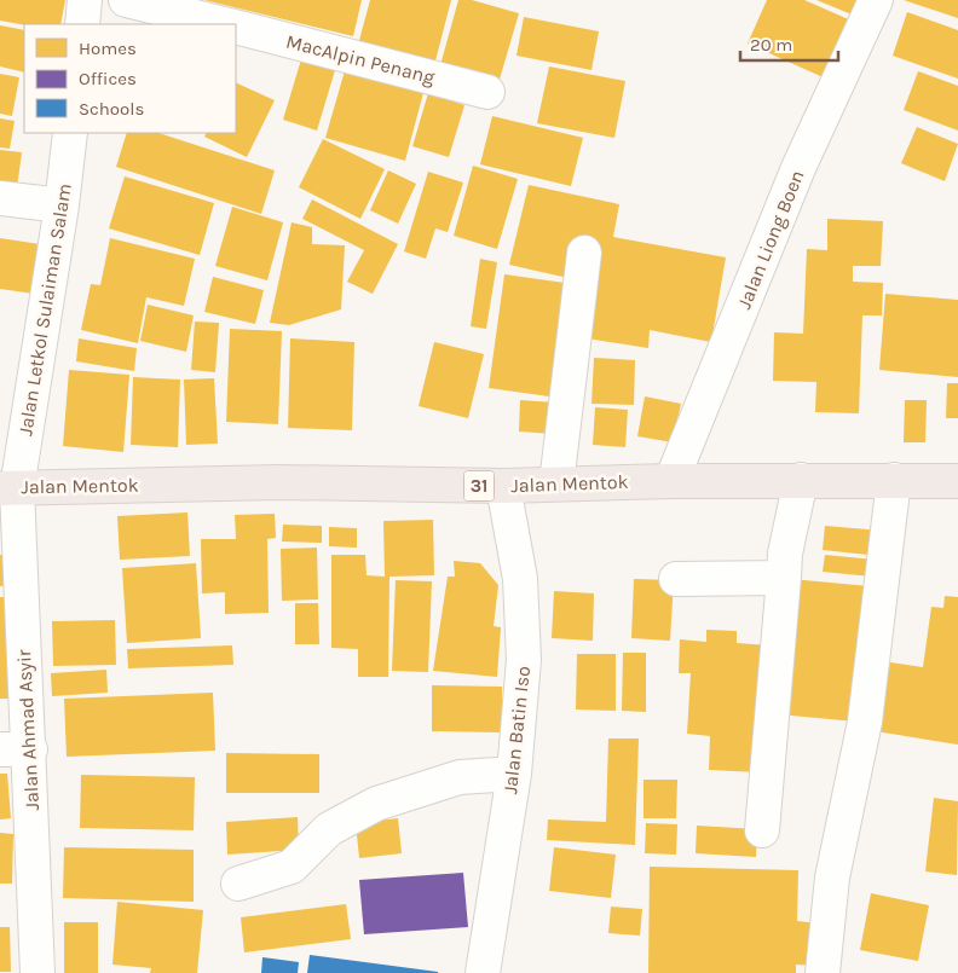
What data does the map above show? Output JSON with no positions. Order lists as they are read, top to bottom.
{
  "streets": {
    "highway": ["Jalan Mentok", "31"],
    "street": [
      "MacAlpin Penang",
      "Jalan Liong Boen",
      "Jalan Letkol Sulaiman Salam",
      "Jalan Ahmad Asyir",
      "Jalan Batin Iso"
    ]
  },
  "crossings": [
    ["Jalan Liong Boen", "Jalan Mentok"],
    ["Jalan Letkol Sulaiman Salam", "Jalan Mentok"],
    ["Jalan Letkol Sulaiman Salam", "Jalan Ahmad Asyir"],
    ["Jalan Mentok", "Jalan Ahmad Asyir"],
    ["Jalan Mentok", "Jalan Batin Iso"]
  ],
  "legend": ["Homes", "Offices", "Schools"],
  "scale_bar": "20 m"
}
